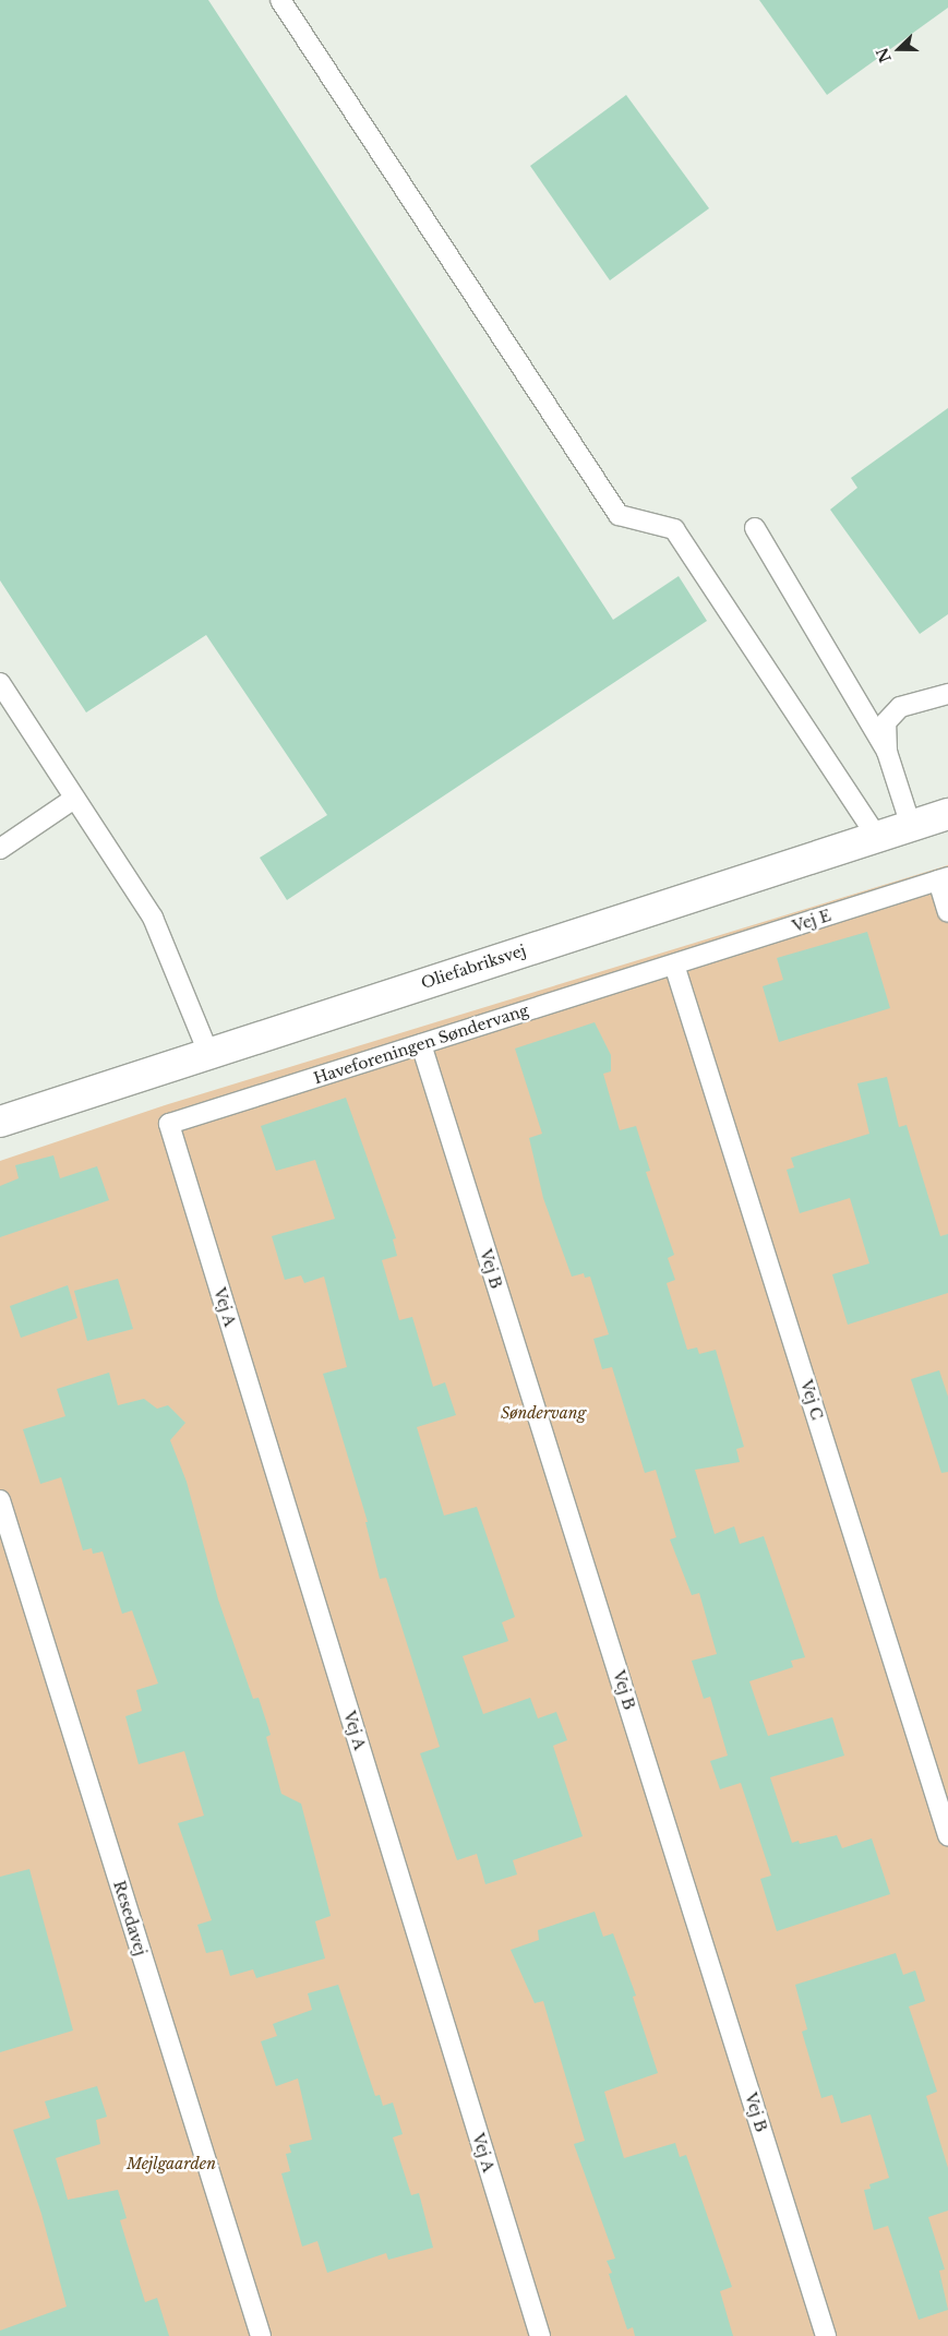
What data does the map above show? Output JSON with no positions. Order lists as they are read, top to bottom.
{
  "streets": {
    "street": ["Oliefabriksvej"],
    "lane": [
      "Vej E",
      "Haveforeningen Søndervang",
      "Vej B",
      "Vej A",
      "Vej C",
      "Resedavej"
    ]
  },
  "crossings": [
    ["Vej E", "Haveforeningen Søndervang"],
    ["Vej E", "Vej C"],
    ["Haveforeningen Søndervang", "Vej B"],
    ["Haveforeningen Søndervang", "Vej A"],
    ["Haveforeningen Søndervang", "Vej C"]
  ],
  "parks": ["Søndervang", "Mejlgaarden"],
  "north": "left"
}
